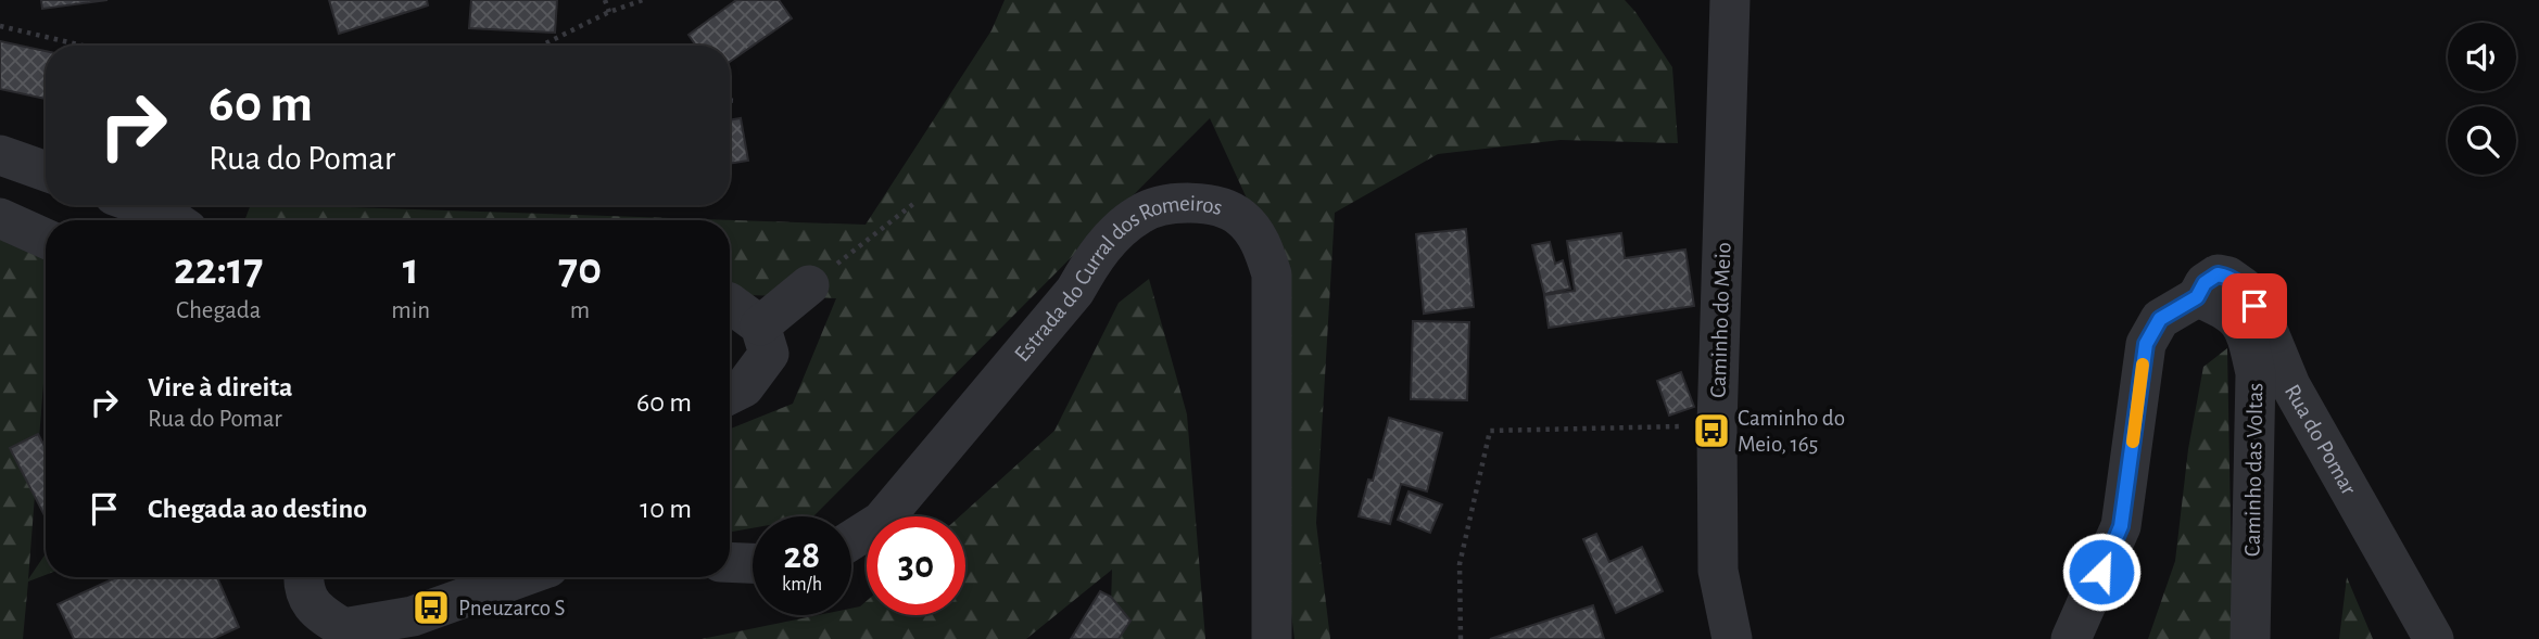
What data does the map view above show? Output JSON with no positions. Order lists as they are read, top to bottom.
{
  "streets": {
    "street": [
      "Estrada do Curral dos Romeiros",
      "Caminho do Meio",
      "Rua do Pomar",
      "Caminho das Voltas"
    ]
  },
  "crossings": [
    ["Rua do Pomar", "Caminho das Voltas"]
  ],
  "places": {
    "bus stop": ["Caminho do Meio, 165", "Pneuzarco S"]
  },
  "page": {
    "turn": ["60 m", "Rua do Pomar"],
    "eta": [
      "22:17",
      "Chegada",
      "1",
      "min",
      "70",
      "m"
    ],
    "list": [
      {
        "name": "Vire à direita",
        "note": "Rua do Pomar",
        "value": "60 m"
      },
      {
        "name": "Chegada ao destino",
        "value": "10 m"
      }
    ],
    "speed": "28 km/h",
    "limit": "30"
  }
}
